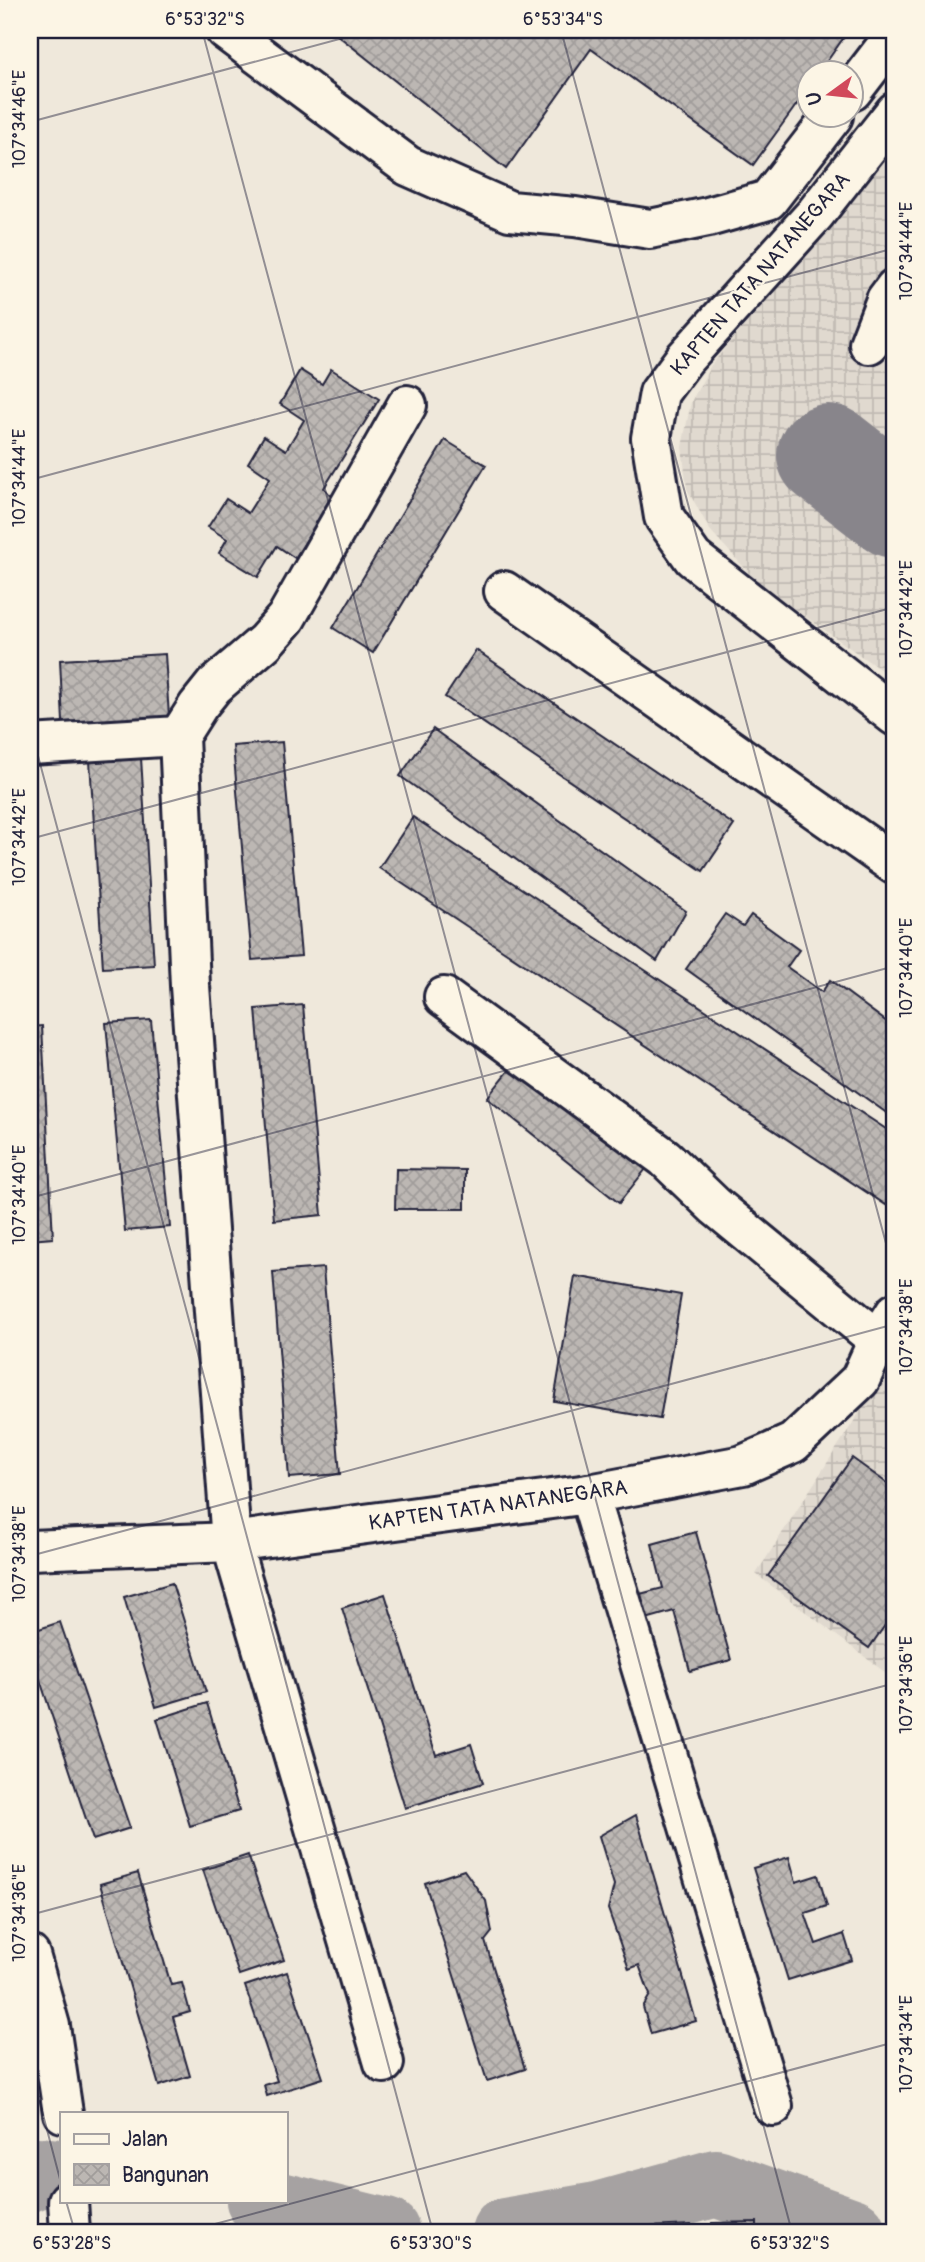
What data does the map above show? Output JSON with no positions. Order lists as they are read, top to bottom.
{
  "streets": {
    "street": ["KAPTEN TATA NATANEGARA"]
  },
  "legend": ["Jalan", "Bangunan"],
  "north": "left",
  "coordinates": [
    "6°53'32\"S",
    "6°53'34\"S",
    "107°34'46\"E",
    "107°34'44\"E",
    "107°34'42\"E",
    "107°34'40\"E",
    "107°34'38\"E",
    "107°34'36\"E",
    "107°34'34\"E",
    "6°53'28\"S",
    "6°53'30\"S"
  ]
}
